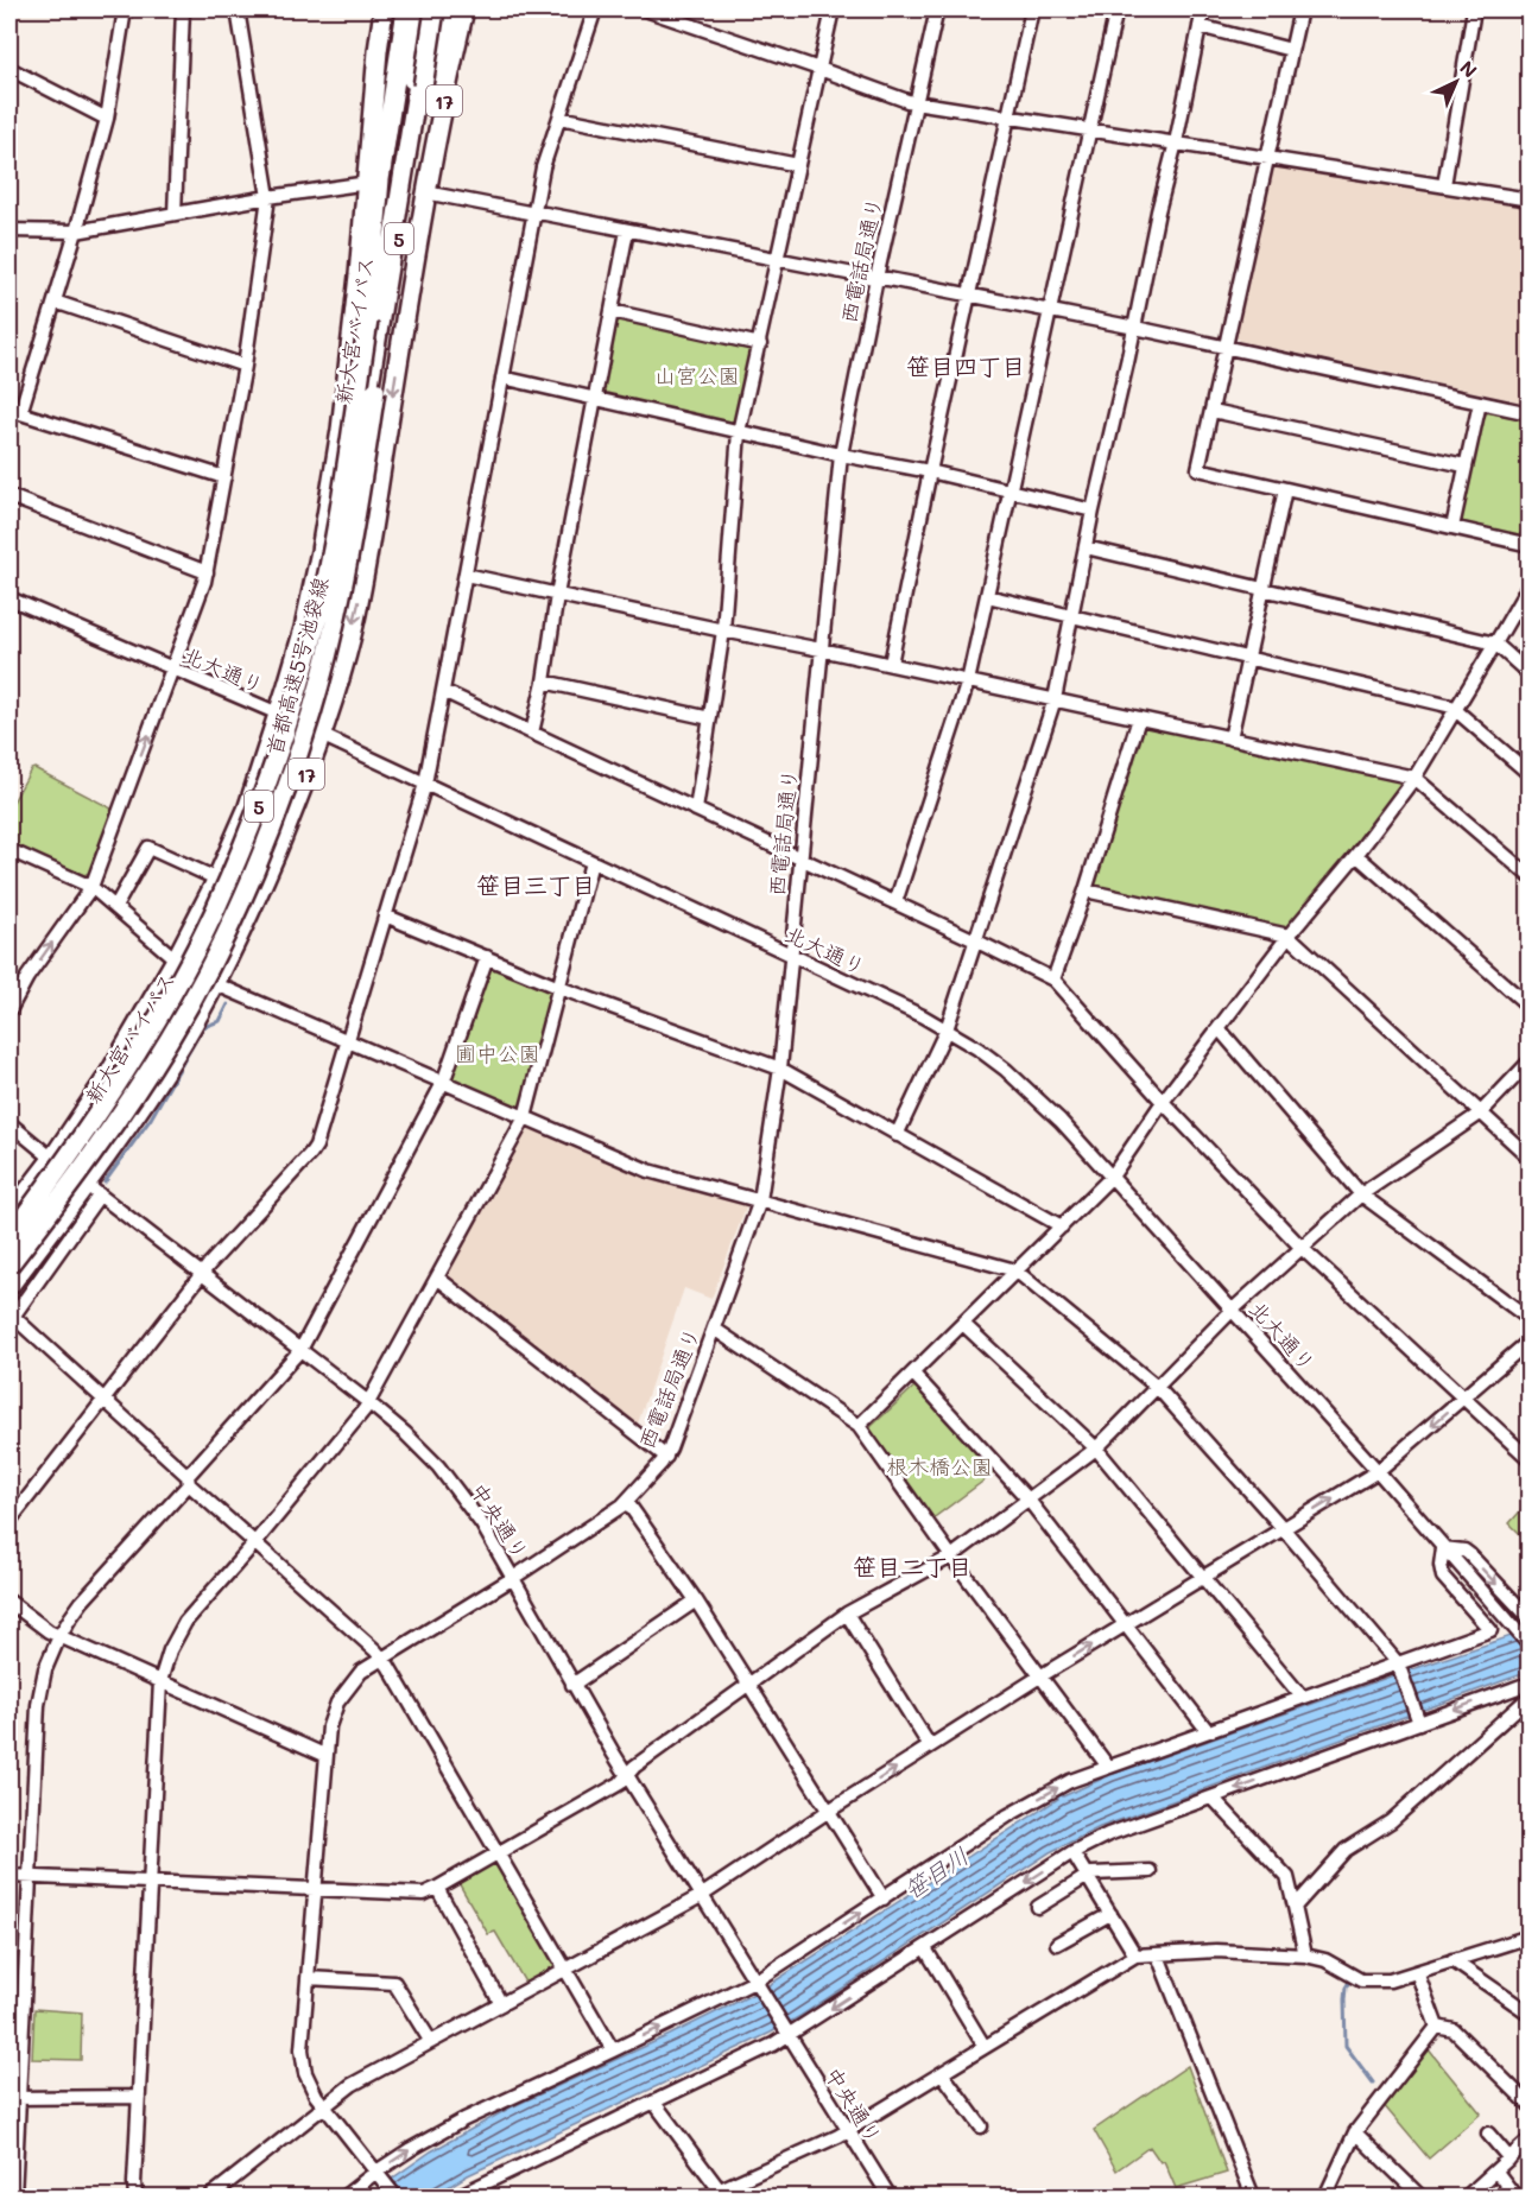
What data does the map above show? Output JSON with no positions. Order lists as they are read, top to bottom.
{
  "streets": {
    "highway": [
      "17",
      "5",
      "新大宮バイパス",
      "首都高速5号池袋線"
    ],
    "street": ["西電話局通り", "北大通り", "中央通り"]
  },
  "crossings": [
    ["17", "北大通り"],
    ["17", "中央通り"],
    ["西電話局通り", "北大通り"],
    ["西電話局通り", "中央通り"],
    ["新大宮バイパス", "首都高速5号池袋線"]
  ],
  "districts": ["笹目四丁目", "笹目三丁目", "笹目二丁目"],
  "water": ["笹目川"],
  "parks": ["山宮公園", "圃中公園", "根木橋公園"],
  "north": "top right"
}
